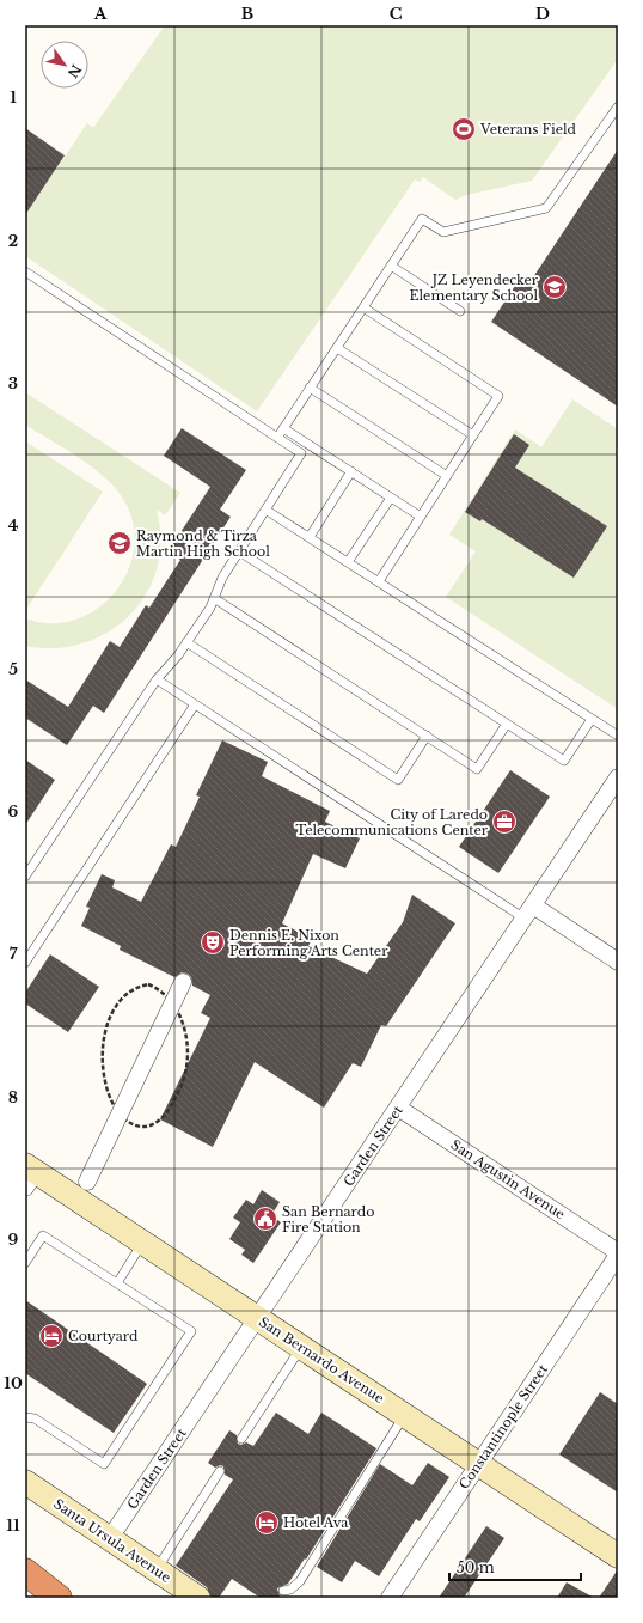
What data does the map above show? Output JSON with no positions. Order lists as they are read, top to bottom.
{
  "streets": {
    "main road": ["San Bernardo Avenue", "Santa Ursula Avenue"],
    "street": ["Garden Street", "San Agustin Avenue", "Constantinople Street"]
  },
  "crossings": [
    ["Garden Street", "San Agustin Avenue"],
    ["Garden Street", "San Bernardo Avenue"],
    ["Garden Street", "Santa Ursula Avenue"],
    ["San Agustin Avenue", "Constantinople Street"],
    ["San Bernardo Avenue", "Constantinople Street"]
  ],
  "places": {
    "sports": ["Veterans Field"],
    "school or university": ["JZ Leyendecker Elementary School", "Raymond & Tirza Martin High School"],
    "office": ["City of Laredo Telecommunications Center"],
    "theatre": ["Dennis E. Nixon Performing Arts Center"],
    "public building": ["San Bernardo Fire Station"],
    "hotel": ["Courtyard", "Hotel Ava"]
  },
  "scale_bar": "50 m",
  "north": "bottom right",
  "grid": {
    "columns": [
      "A",
      "B",
      "C",
      "D"
    ],
    "rows": [
      "1",
      "2",
      "3",
      "4",
      "5",
      "6",
      "7",
      "8",
      "9",
      "10",
      "11"
    ]
  }
}
